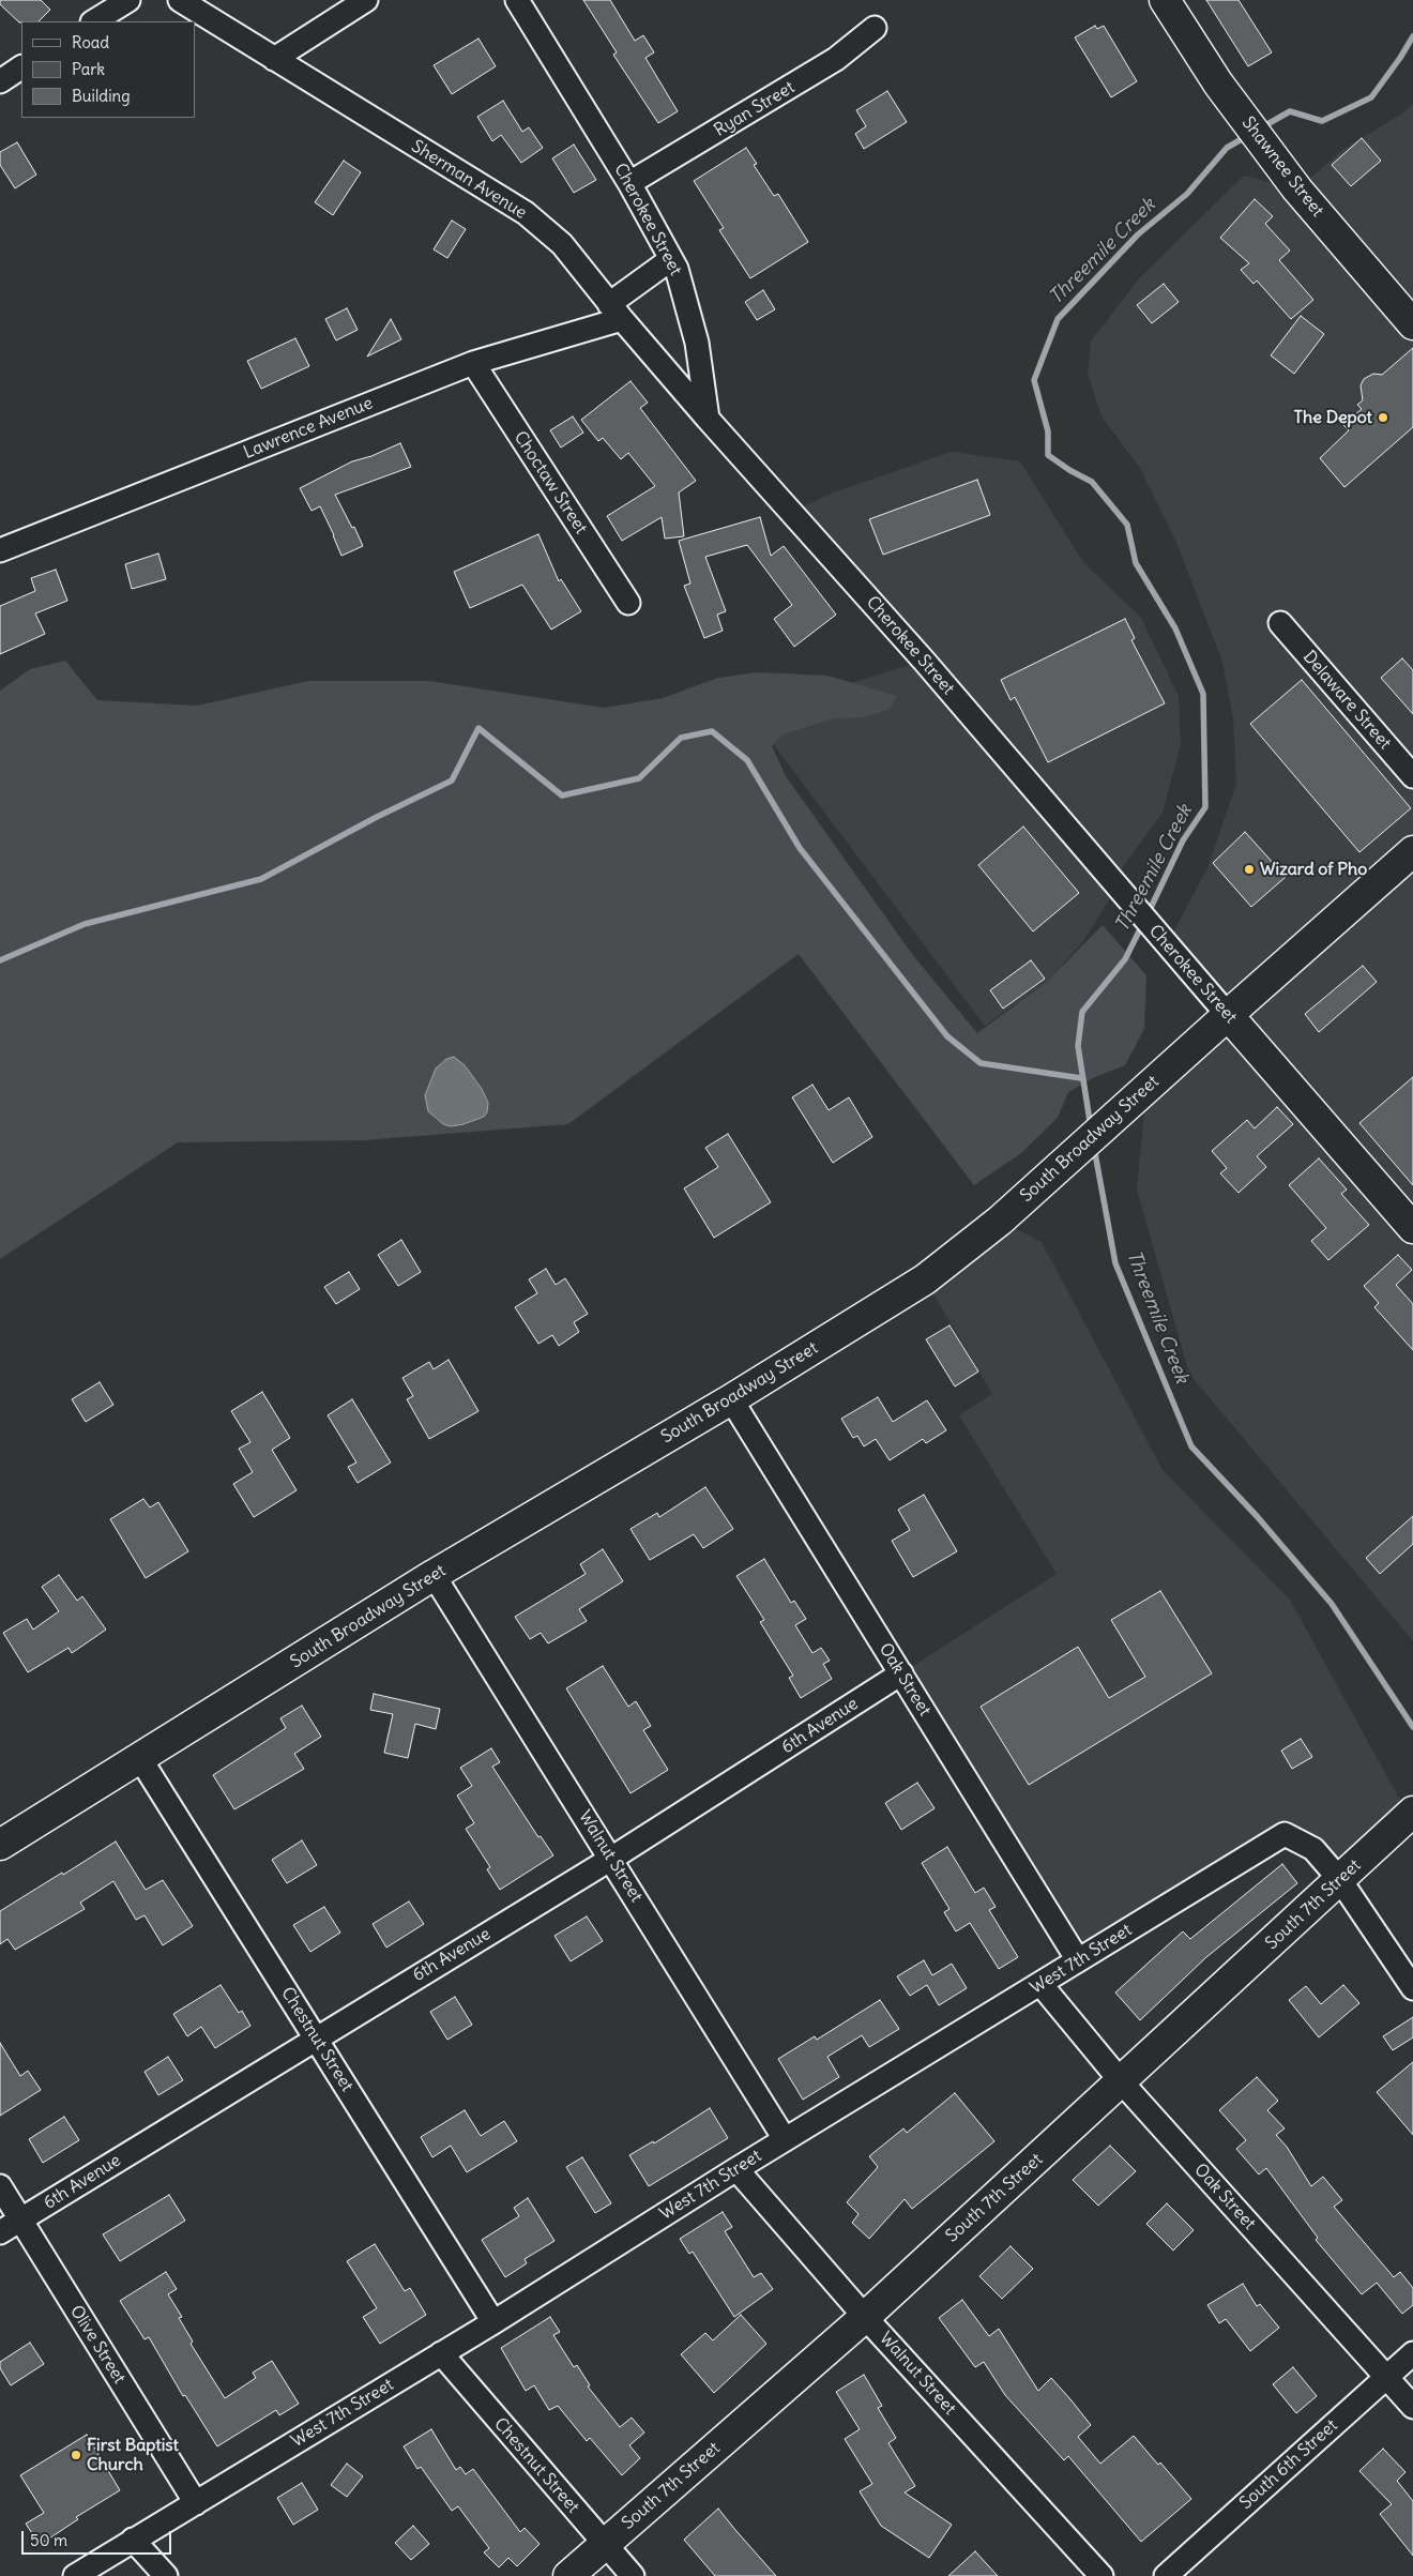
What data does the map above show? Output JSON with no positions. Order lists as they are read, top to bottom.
{
  "streets": {
    "street": [
      "Ryan Street",
      "Shawnee Street",
      "Sherman Avenue",
      "Cherokee Street",
      "Lawrence Avenue",
      "Choctaw Street",
      "Delaware Street",
      "South Broadway Street",
      "Oak Street",
      "6th Avenue",
      "Walnut Street",
      "South 7th Street",
      "West 7th Street",
      "Chestnut Street",
      "Olive Street",
      "South 6th Street"
    ]
  },
  "crossings": [
    ["Ryan Street", "Cherokee Street"],
    ["Sherman Avenue", "Cherokee Street"],
    ["Sherman Avenue", "Lawrence Avenue"],
    ["Cherokee Street", "Lawrence Avenue"],
    ["Cherokee Street", "South Broadway Street"],
    ["Lawrence Avenue", "Choctaw Street"],
    ["South Broadway Street", "Oak Street"],
    ["South Broadway Street", "Walnut Street"],
    ["South Broadway Street", "Chestnut Street"],
    ["Oak Street", "6th Avenue"],
    ["Oak Street", "South 7th Street"],
    ["Oak Street", "West 7th Street"],
    ["Oak Street", "South 6th Street"],
    ["6th Avenue", "Walnut Street"],
    ["6th Avenue", "Chestnut Street"],
    ["6th Avenue", "Olive Street"],
    ["Walnut Street", "South 7th Street"],
    ["Walnut Street", "West 7th Street"],
    ["South 7th Street", "West 7th Street"],
    ["South 7th Street", "Chestnut Street"],
    ["West 7th Street", "Chestnut Street"],
    ["West 7th Street", "Olive Street"]
  ],
  "water": ["Threemile Creek"],
  "places": ["The Depot", "Wizard of Pho", "First Baptist Church"],
  "legend": ["Road", "Park", "Building"],
  "scale_bar": "50 m"
}
